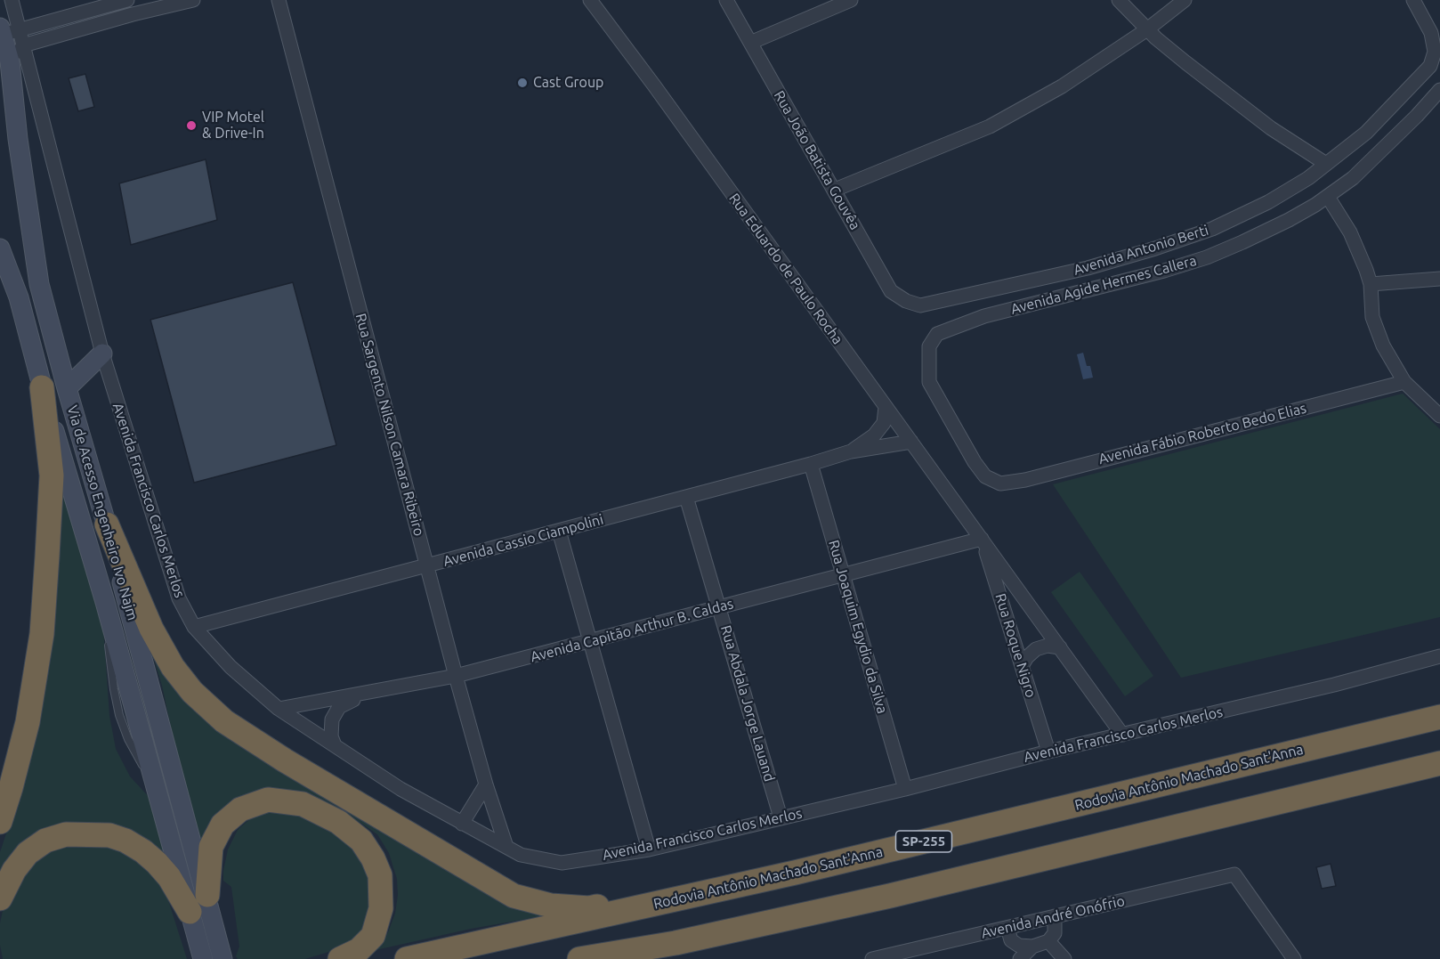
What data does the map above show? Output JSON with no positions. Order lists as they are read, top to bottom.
{
  "streets": {
    "highway": ["Rodovia Antônio Machado Sant'Anna", "SP-255"],
    "main road": ["Via de Acesso Engenheiro Ivo Najm"],
    "street": [
      "Rua João Batista Gouvêa",
      "Avenida Antonio Berti",
      "Rua Eduardo de Paulo Rocha",
      "Avenida Agide Hermes Callera",
      "Rua Sargento Nilson Camara Ribeiro",
      "Avenida Fábio Roberto Bedo Elias",
      "Avenida Francisco Carlos Merlos",
      "Avenida Cassio Ciampolini",
      "Rua Joaquim Egydio da Silva",
      "Avenida Capitão Arthur B. Caldas",
      "Rua Roque Nigro",
      "Rua Abdala Jorge Lauand",
      "Avenida André Onófrio"
    ]
  },
  "crossings": [
    ["Rua João Batista Gouvêa", "Avenida Antonio Berti"],
    ["Rua Eduardo de Paulo Rocha", "Avenida Francisco Carlos Merlos"],
    ["Rua Eduardo de Paulo Rocha", "Avenida Capitão Arthur B. Caldas"],
    ["Rua Eduardo de Paulo Rocha", "Rua Roque Nigro"],
    ["Avenida Agide Hermes Callera", "Avenida Fábio Roberto Bedo Elias"],
    ["Rua Sargento Nilson Camara Ribeiro", "Avenida Francisco Carlos Merlos"],
    ["Rua Sargento Nilson Camara Ribeiro", "Avenida Cassio Ciampolini"],
    ["Rua Sargento Nilson Camara Ribeiro", "Avenida Capitão Arthur B. Caldas"],
    ["Avenida Francisco Carlos Merlos", "Via de Acesso Engenheiro Ivo Najm"],
    ["Avenida Francisco Carlos Merlos", "Avenida Cassio Ciampolini"],
    ["Avenida Francisco Carlos Merlos", "Rua Joaquim Egydio da Silva"],
    ["Avenida Francisco Carlos Merlos", "Avenida Capitão Arthur B. Caldas"],
    ["Avenida Francisco Carlos Merlos", "Rua Roque Nigro"],
    ["Avenida Francisco Carlos Merlos", "Rua Abdala Jorge Lauand"],
    ["Avenida Cassio Ciampolini", "Rua Joaquim Egydio da Silva"],
    ["Avenida Cassio Ciampolini", "Rua Abdala Jorge Lauand"],
    ["Rua Joaquim Egydio da Silva", "Avenida Capitão Arthur B. Caldas"],
    ["Avenida Capitão Arthur B. Caldas", "Rua Roque Nigro"],
    ["Avenida Capitão Arthur B. Caldas", "Rua Abdala Jorge Lauand"]
  ],
  "places": ["Cast Group", "VIP Motel & Drive-In"]
}
